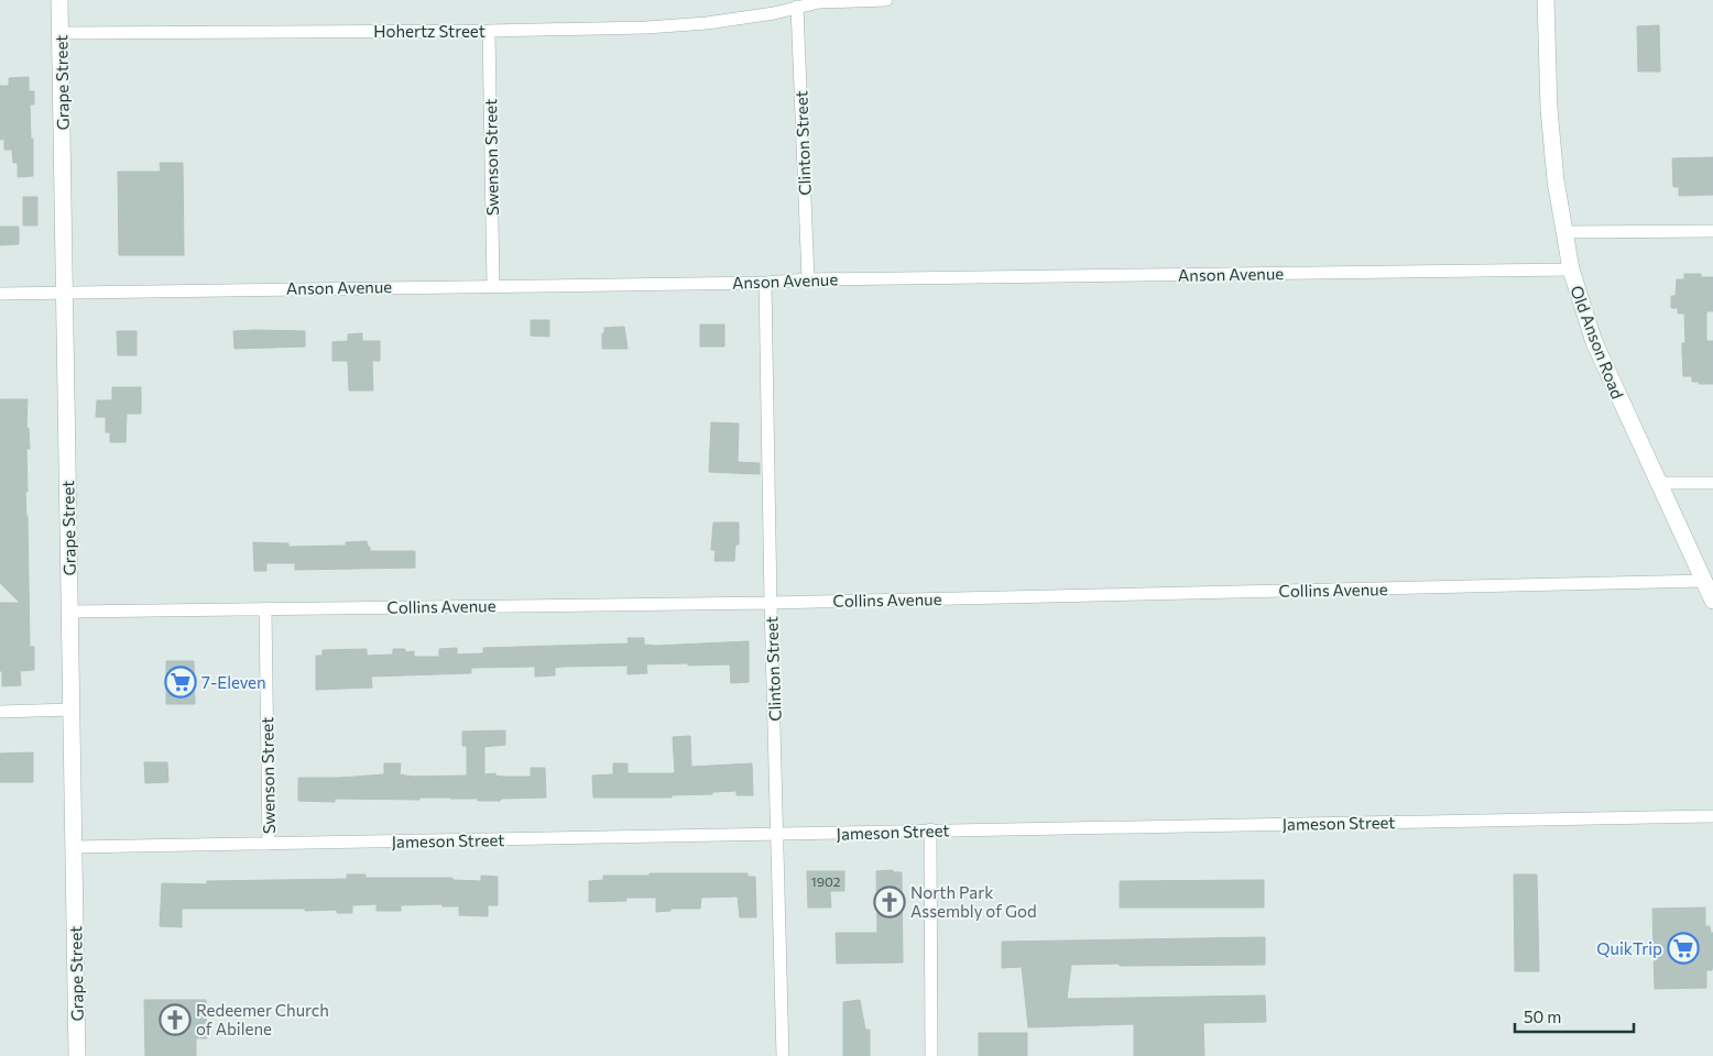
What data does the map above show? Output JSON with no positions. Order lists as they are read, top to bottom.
{
  "streets": {
    "street": [
      "Hohertz Street",
      "Grape Street",
      "Clinton Street",
      "Swenson Street",
      "Anson Avenue",
      "Old Anson Road",
      "Collins Avenue",
      "Jameson Street"
    ]
  },
  "crossings": [
    ["Hohertz Street", "Grape Street"],
    ["Hohertz Street", "Clinton Street"],
    ["Hohertz Street", "Swenson Street"],
    ["Grape Street", "Anson Avenue"],
    ["Grape Street", "Collins Avenue"],
    ["Grape Street", "Jameson Street"],
    ["Clinton Street", "Anson Avenue"],
    ["Clinton Street", "Collins Avenue"],
    ["Clinton Street", "Jameson Street"],
    ["Swenson Street", "Anson Avenue"],
    ["Swenson Street", "Collins Avenue"],
    ["Swenson Street", "Jameson Street"],
    ["Anson Avenue", "Old Anson Road"],
    ["Old Anson Road", "Collins Avenue"]
  ],
  "places": {
    "supermarket": ["7-Eleven", "QuikTrip"],
    "church": ["North Park Assembly of God", "Redeemer Church of Abilene"]
  },
  "house_numbers": ["1902"],
  "scale_bar": "50 m"
}
